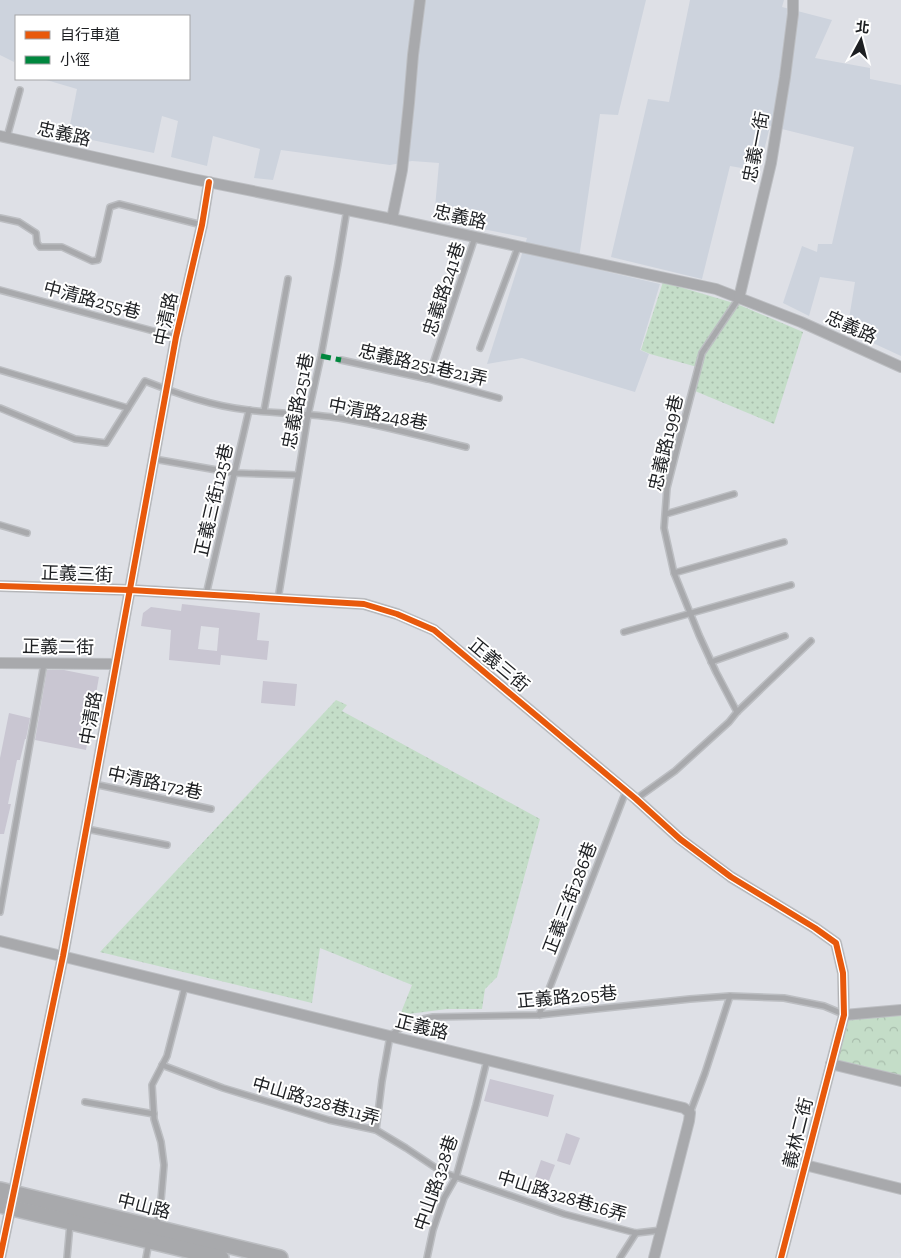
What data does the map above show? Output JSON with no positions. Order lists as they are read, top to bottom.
{
  "streets": {
    "main road": ["中山路"],
    "street": [
      "忠義路",
      "忠義一街",
      "中清路",
      "正義三街",
      "正義二街",
      "正義路",
      "義林二街"
    ],
    "lane": [
      "忠義路241巷",
      "中清路255巷",
      "忠義路251巷21弄",
      "忠義路251巷",
      "中清路248巷",
      "忠義路199巷",
      "正義三街125巷",
      "中清路172巷",
      "正義三街286巷",
      "正義路205巷",
      "中山路328巷11弄",
      "中山路328巷",
      "中山路328巷16弄"
    ]
  },
  "crossings": [
    ["忠義路", "忠義一街"],
    ["忠義路", "忠義路241巷"],
    ["忠義路", "中清路"],
    ["忠義路", "忠義路251巷"],
    ["忠義路", "忠義路199巷"],
    ["忠義一街", "忠義路199巷"],
    ["忠義路241巷", "忠義路251巷21弄"],
    ["中清路255巷", "中清路"],
    ["中清路", "中清路248巷"],
    ["中清路", "正義三街"],
    ["中清路", "正義二街"],
    ["中清路", "中清路172巷"],
    ["中清路", "正義路"],
    ["中清路", "中山路"],
    ["忠義路251巷", "中清路248巷"],
    ["忠義路251巷", "正義三街"],
    ["中清路248巷", "正義三街125巷"],
    ["正義三街125巷", "正義三街"],
    ["正義三街", "正義三街286巷"],
    ["正義三街", "正義路205巷"],
    ["正義三街", "義林二街"],
    ["正義三街286巷", "正義路205巷"],
    ["正義路205巷", "正義路"],
    ["正義路205巷", "義林二街"],
    ["正義路", "中山路328巷"],
    ["中山路328巷11弄", "中山路328巷"],
    ["中山路328巷11弄", "中山路328巷16弄"],
    ["中山路328巷", "中山路328巷16弄"]
  ],
  "legend": ["自行車道", "小徑"],
  "north": "top"
}
